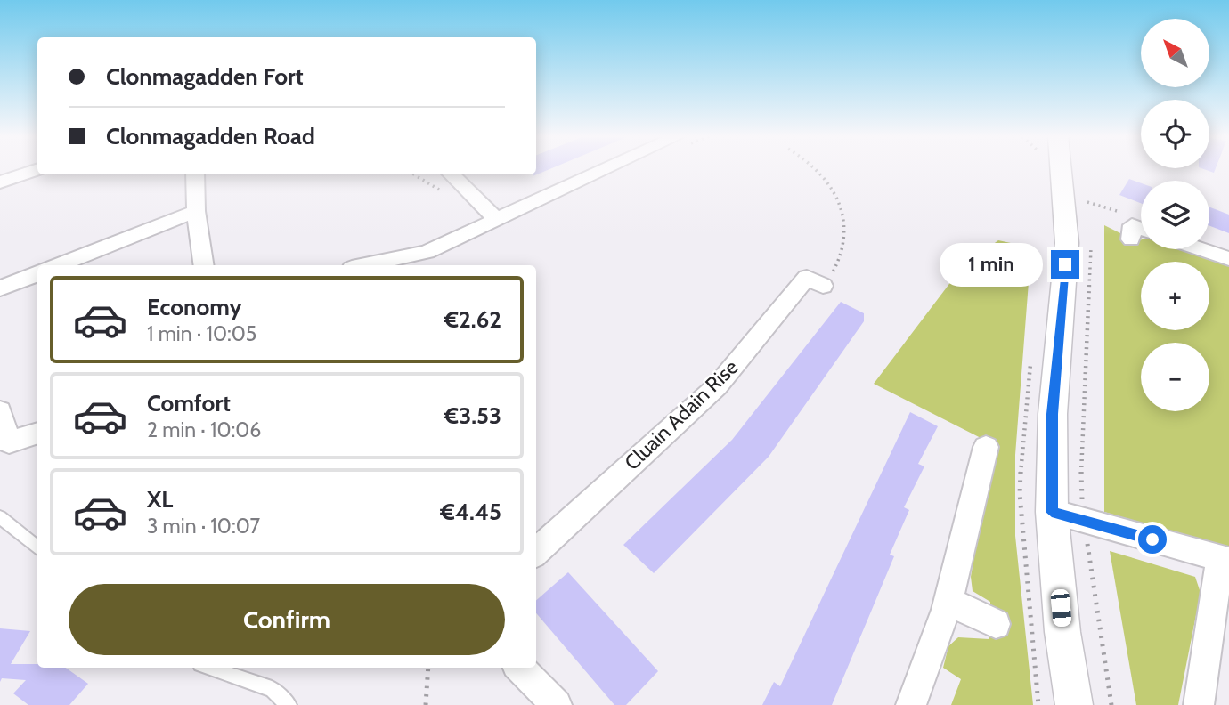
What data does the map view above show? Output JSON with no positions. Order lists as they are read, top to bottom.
{
  "streets": {
    "street": ["Cluain Adain Rise"]
  },
  "north": "top left",
  "page": {
    "map_buttons": ["+", "−"],
    "banner": ["Clonmagadden Fort", "Clonmagadden Road"],
    "bubble": "1 min",
    "list": [
      {
        "name": "Economy",
        "note": "1 min · 10:05",
        "value": "€2.62"
      },
      {
        "name": "Comfort",
        "note": "2 min · 10:06",
        "value": "€3.53"
      },
      {
        "name": "XL",
        "note": "3 min · 10:07",
        "value": "€4.45"
      }
    ],
    "buttons": "Confirm"
  }
}
